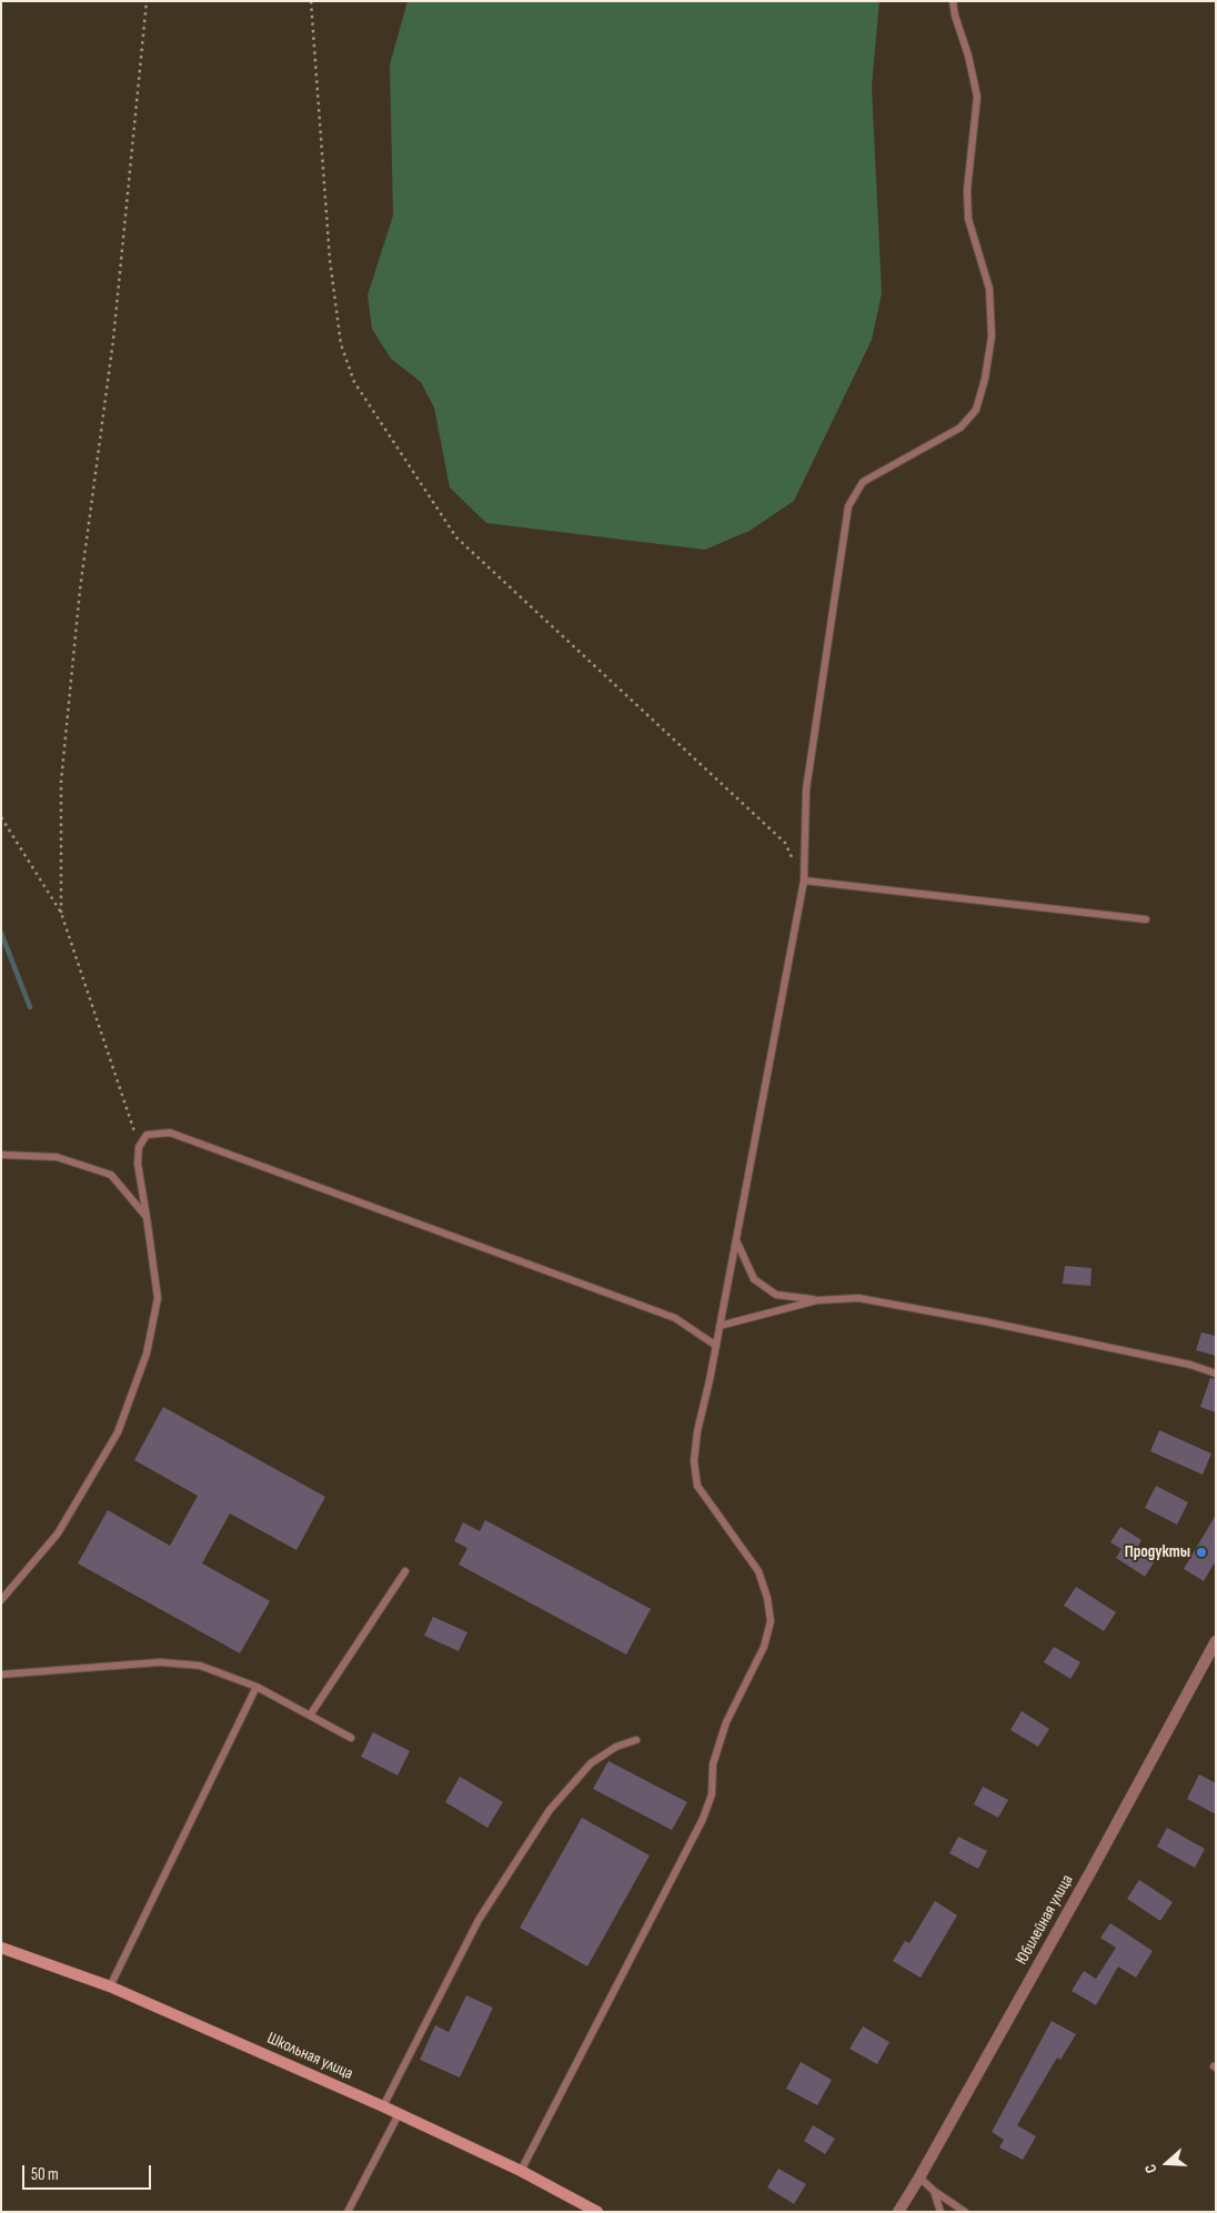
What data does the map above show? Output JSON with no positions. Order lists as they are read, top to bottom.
{
  "streets": {
    "street": ["Юбилейная улица", "Школьная улица"]
  },
  "places": ["Продукты"],
  "scale_bar": "50 m",
  "north": "left"
}
